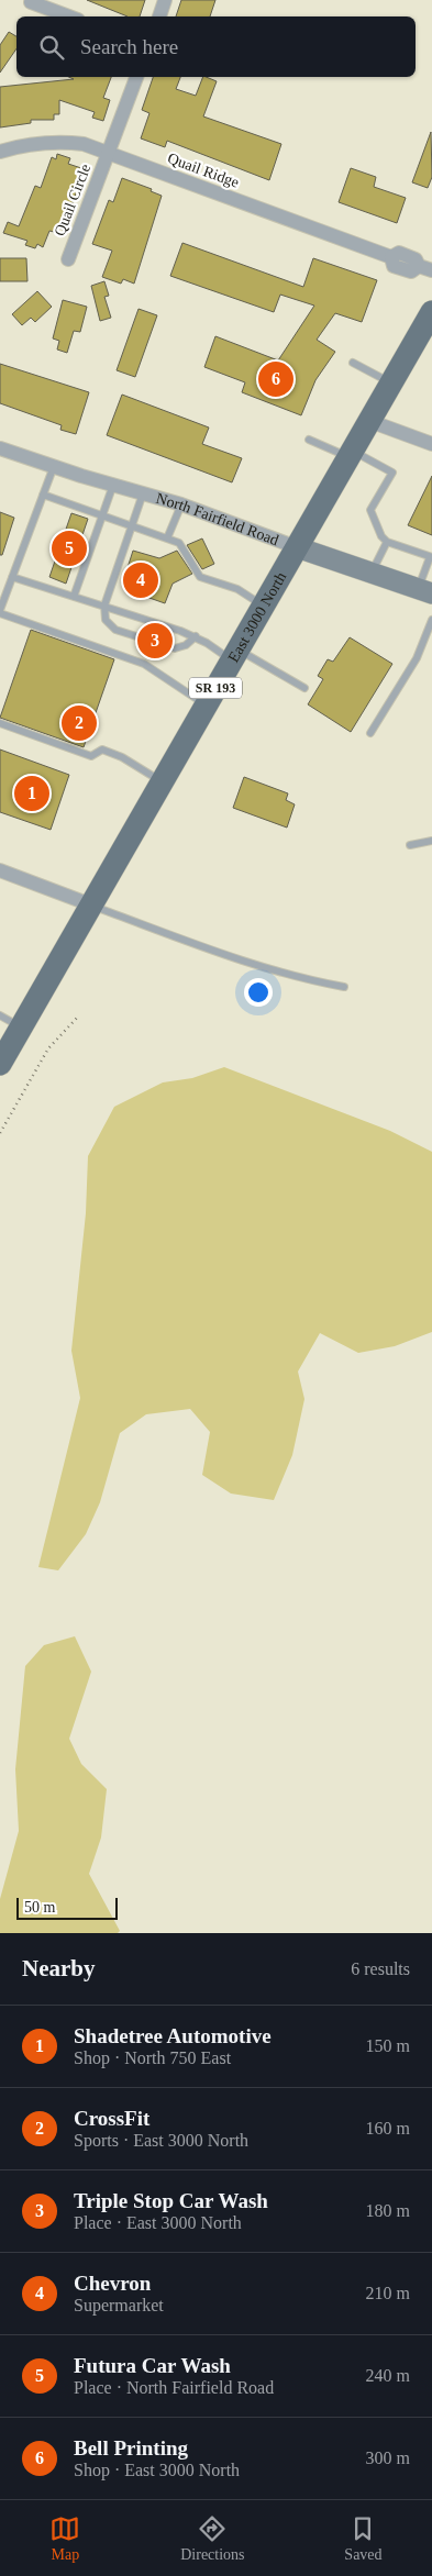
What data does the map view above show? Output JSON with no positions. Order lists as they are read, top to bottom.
{
  "streets": {
    "main road": ["North Fairfield Road", "East 3000 North", "SR 193"],
    "street": ["Quail Ridge", "Quail Circle"]
  },
  "crossings": [
    ["Quail Ridge", "Quail Circle"],
    ["North Fairfield Road", "East 3000 North"]
  ],
  "scale_bar": "50 m",
  "page": {
    "search": "Search here",
    "pins": [
      "6",
      "5",
      "4",
      "3",
      "2",
      "1"
    ],
    "scale": "50 m",
    "heading": ["Nearby", "6 results"],
    "list": [
      {
        "mark": "1",
        "name": "Shadetree Automotive",
        "note": "Shop · North 750 East",
        "value": "150 m"
      },
      {
        "mark": "2",
        "name": "CrossFit",
        "note": "Sports · East 3000 North",
        "value": "160 m"
      },
      {
        "mark": "3",
        "name": "Triple Stop Car Wash",
        "note": "Place · East 3000 North",
        "value": "180 m"
      },
      {
        "mark": "4",
        "name": "Chevron",
        "note": "Supermarket",
        "value": "210 m"
      },
      {
        "mark": "5",
        "name": "Futura Car Wash",
        "note": "Place · North Fairfield Road",
        "value": "240 m"
      },
      {
        "mark": "6",
        "name": "Bell Printing",
        "note": "Shop · East 3000 North",
        "value": "300 m"
      }
    ],
    "nav": ["Map", "Directions", "Saved"]
  }
}
